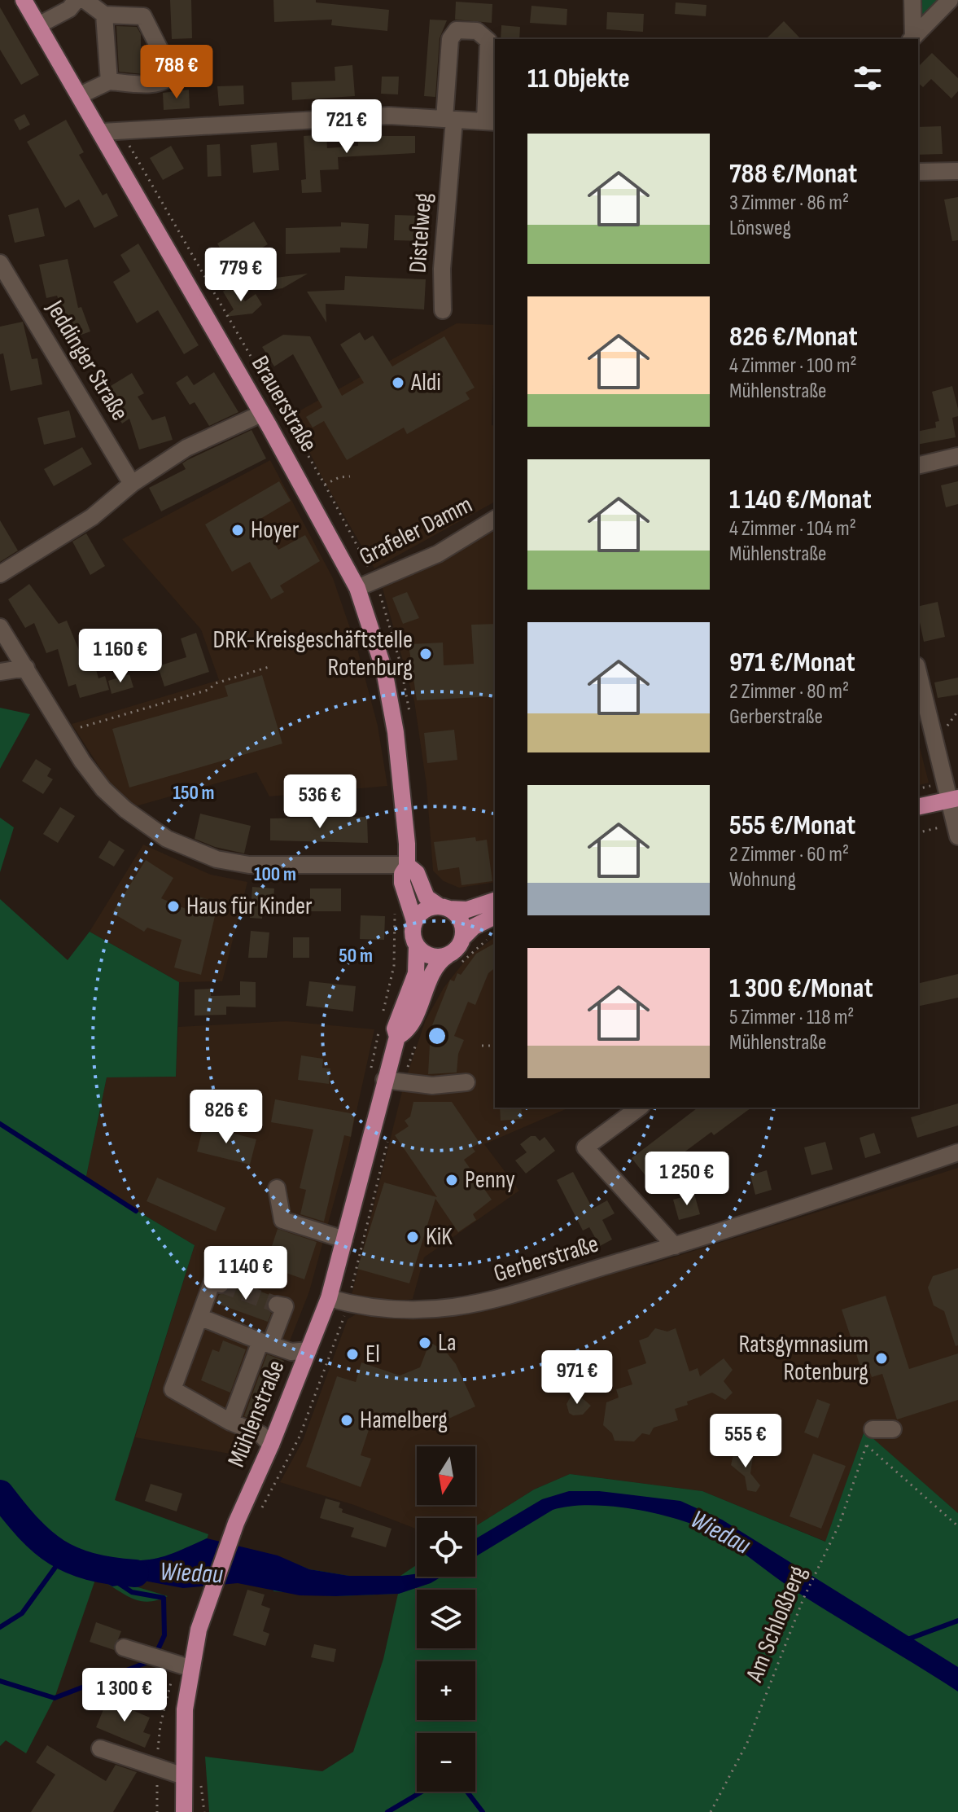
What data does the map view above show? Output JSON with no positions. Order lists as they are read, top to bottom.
{
  "streets": {
    "main road": ["Brauerstraße", "Mühlenstraße"],
    "street": [
      "Distelweg",
      "Jeddinger Straße",
      "Grafeler Damm",
      "Gerberstraße"
    ],
    "path": ["Am Schloßberg"]
  },
  "crossings": [
    ["Brauerstraße", "Grafeler Damm"],
    ["Brauerstraße", "Mühlenstraße"],
    ["Gerberstraße", "Mühlenstraße"]
  ],
  "water": ["Wiedau"],
  "places": [
    "Aldi",
    "Hoyer",
    "DRK-Kreisgeschäftstelle Rotenburg",
    "Haus für Kinder",
    "Penny",
    "KiK",
    "La",
    "El",
    "Ratsgymnasium Rotenburg",
    "Hamelberg"
  ],
  "north": "bottom",
  "page": {
    "heading": "11 Objekte",
    "price": [
      "788 €",
      "721 €",
      "779 €",
      "1 160 €",
      "536 €",
      "826 €",
      "1 250 €",
      "1 140 €",
      "971 €",
      "555 €",
      "1 300 €"
    ],
    "list": [
      {
        "name": "788 €/Monat",
        "note": "3 Zimmer · 86 m² · Lönsweg"
      },
      {
        "name": "826 €/Monat",
        "note": "4 Zimmer · 100 m² · Mühlenstraße"
      },
      {
        "name": "1 140 €/Monat",
        "note": "4 Zimmer · 104 m² · Mühlenstraße"
      },
      {
        "name": "971 €/Monat",
        "note": "2 Zimmer · 80 m² · Gerberstraße"
      },
      {
        "name": "555 €/Monat",
        "note": "2 Zimmer · 60 m² · Wohnung"
      },
      {
        "name": "1 300 €/Monat",
        "note": "5 Zimmer · 118 m² · Mühlenstraße"
      }
    ],
    "map_buttons": ["+", "−"]
  },
  "rings": ["150 m", "100 m", "50 m"]
}
